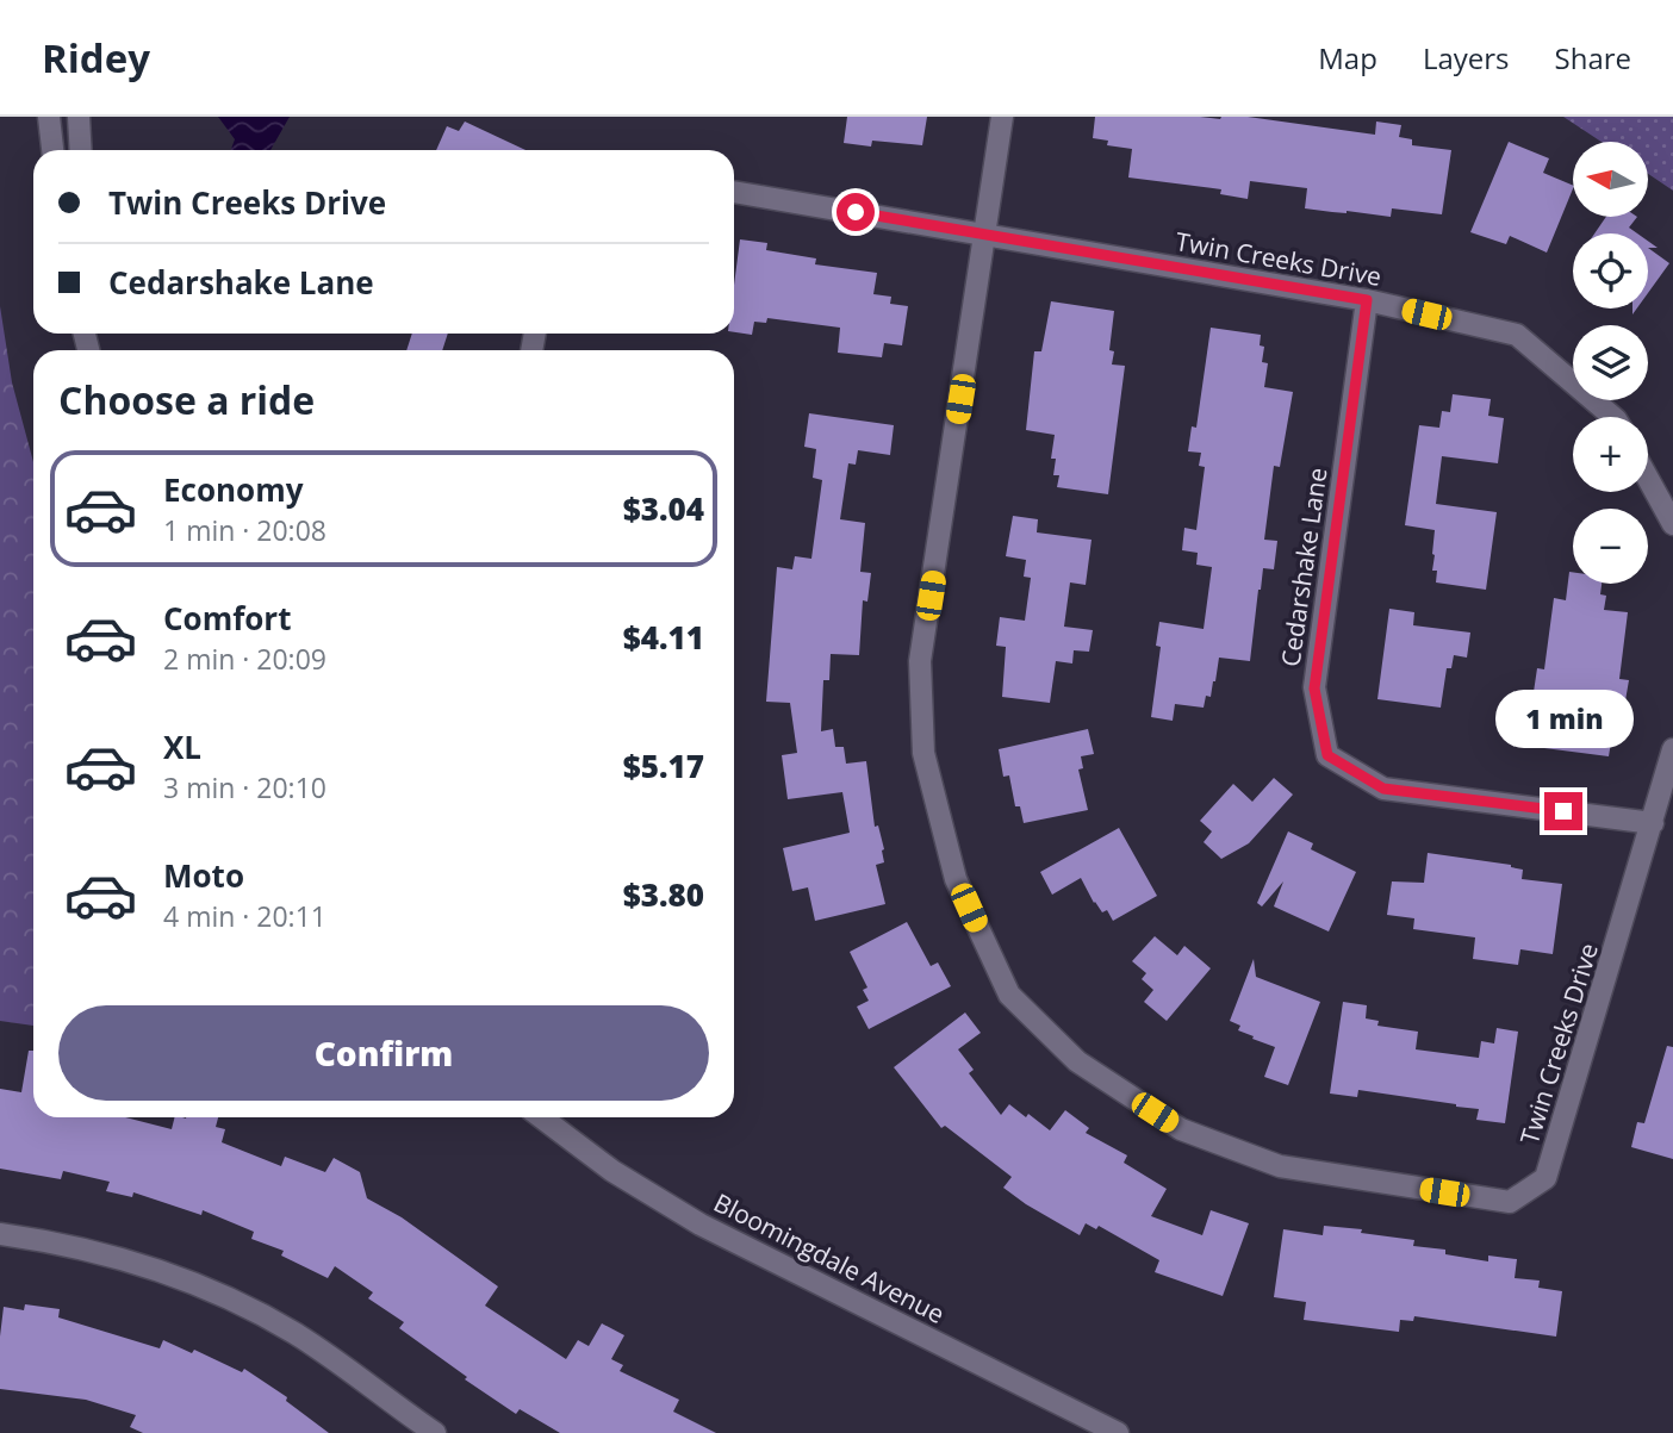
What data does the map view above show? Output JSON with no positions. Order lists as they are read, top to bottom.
{
  "streets": {
    "street": ["Twin Creeks Drive", "Cedarshake Lane", "Bloomingdale Avenue"]
  },
  "crossings": [
    ["Twin Creeks Drive", "Cedarshake Lane"]
  ],
  "north": "left",
  "page": {
    "header": "Ridey",
    "nav": ["Map", "Layers", "Share"],
    "map_buttons": ["+", "−"],
    "banner": ["Twin Creeks Drive", "Cedarshake Lane"],
    "heading": "Choose a ride",
    "list": [
      {
        "name": "Economy",
        "note": "1 min · 20:08",
        "value": "$3.04"
      },
      {
        "name": "Comfort",
        "note": "2 min · 20:09",
        "value": "$4.11"
      },
      {
        "name": "XL",
        "note": "3 min · 20:10",
        "value": "$5.17"
      },
      {
        "name": "Moto",
        "note": "4 min · 20:11",
        "value": "$3.80"
      }
    ],
    "bubble": "1 min",
    "buttons": "Confirm"
  }
}
